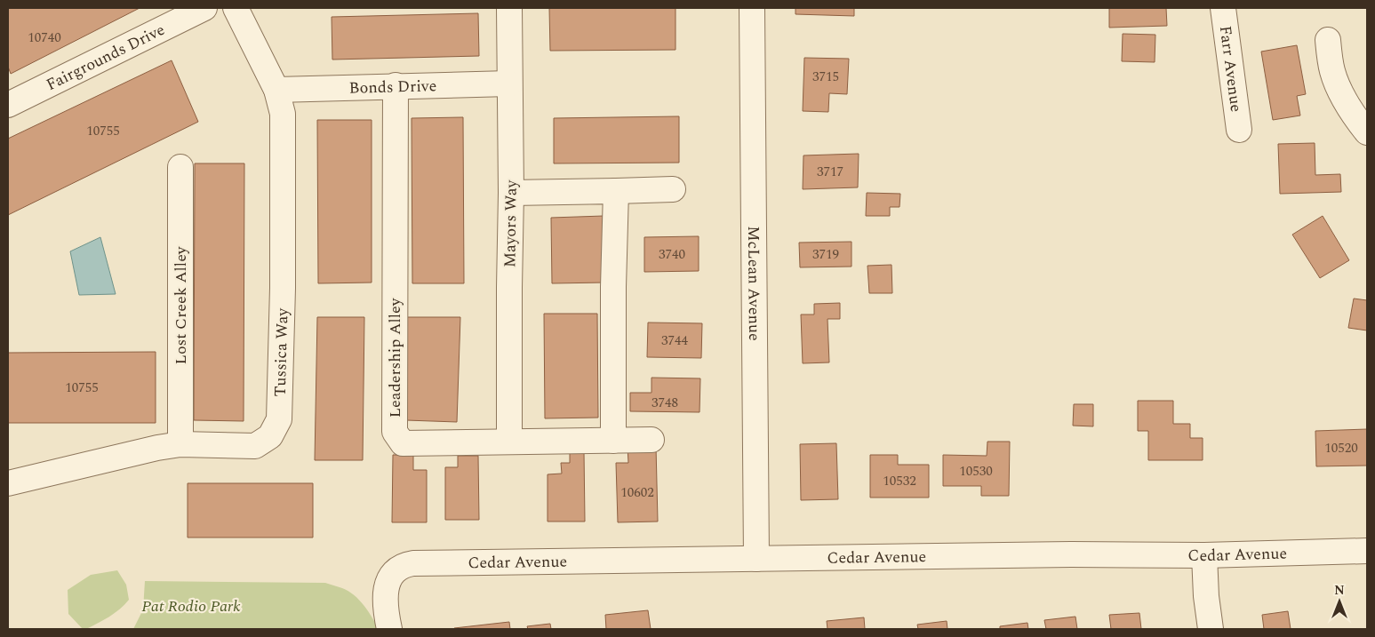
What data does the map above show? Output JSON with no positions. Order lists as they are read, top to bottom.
{
  "streets": {
    "street": [
      "Fairgrounds Drive",
      "Farr Avenue",
      "Bonds Drive",
      "Mayors Way",
      "McLean Avenue",
      "Lost Creek Alley",
      "Tussica Way",
      "Leadership Alley",
      "Cedar Avenue"
    ]
  },
  "crossings": [
    ["Bonds Drive", "Mayors Way"],
    ["Bonds Drive", "Tussica Way"],
    ["Bonds Drive", "Leadership Alley"],
    ["Mayors Way", "Leadership Alley"],
    ["McLean Avenue", "Cedar Avenue"],
    ["Lost Creek Alley", "Tussica Way"]
  ],
  "parks": ["Pat Rodio Park"],
  "house_numbers": [
    "10740",
    "3715",
    "10755",
    "3717",
    "3740",
    "3719",
    "3744",
    "10755",
    "3748",
    "10520",
    "10530",
    "10532",
    "10602"
  ],
  "north": "top"
}
